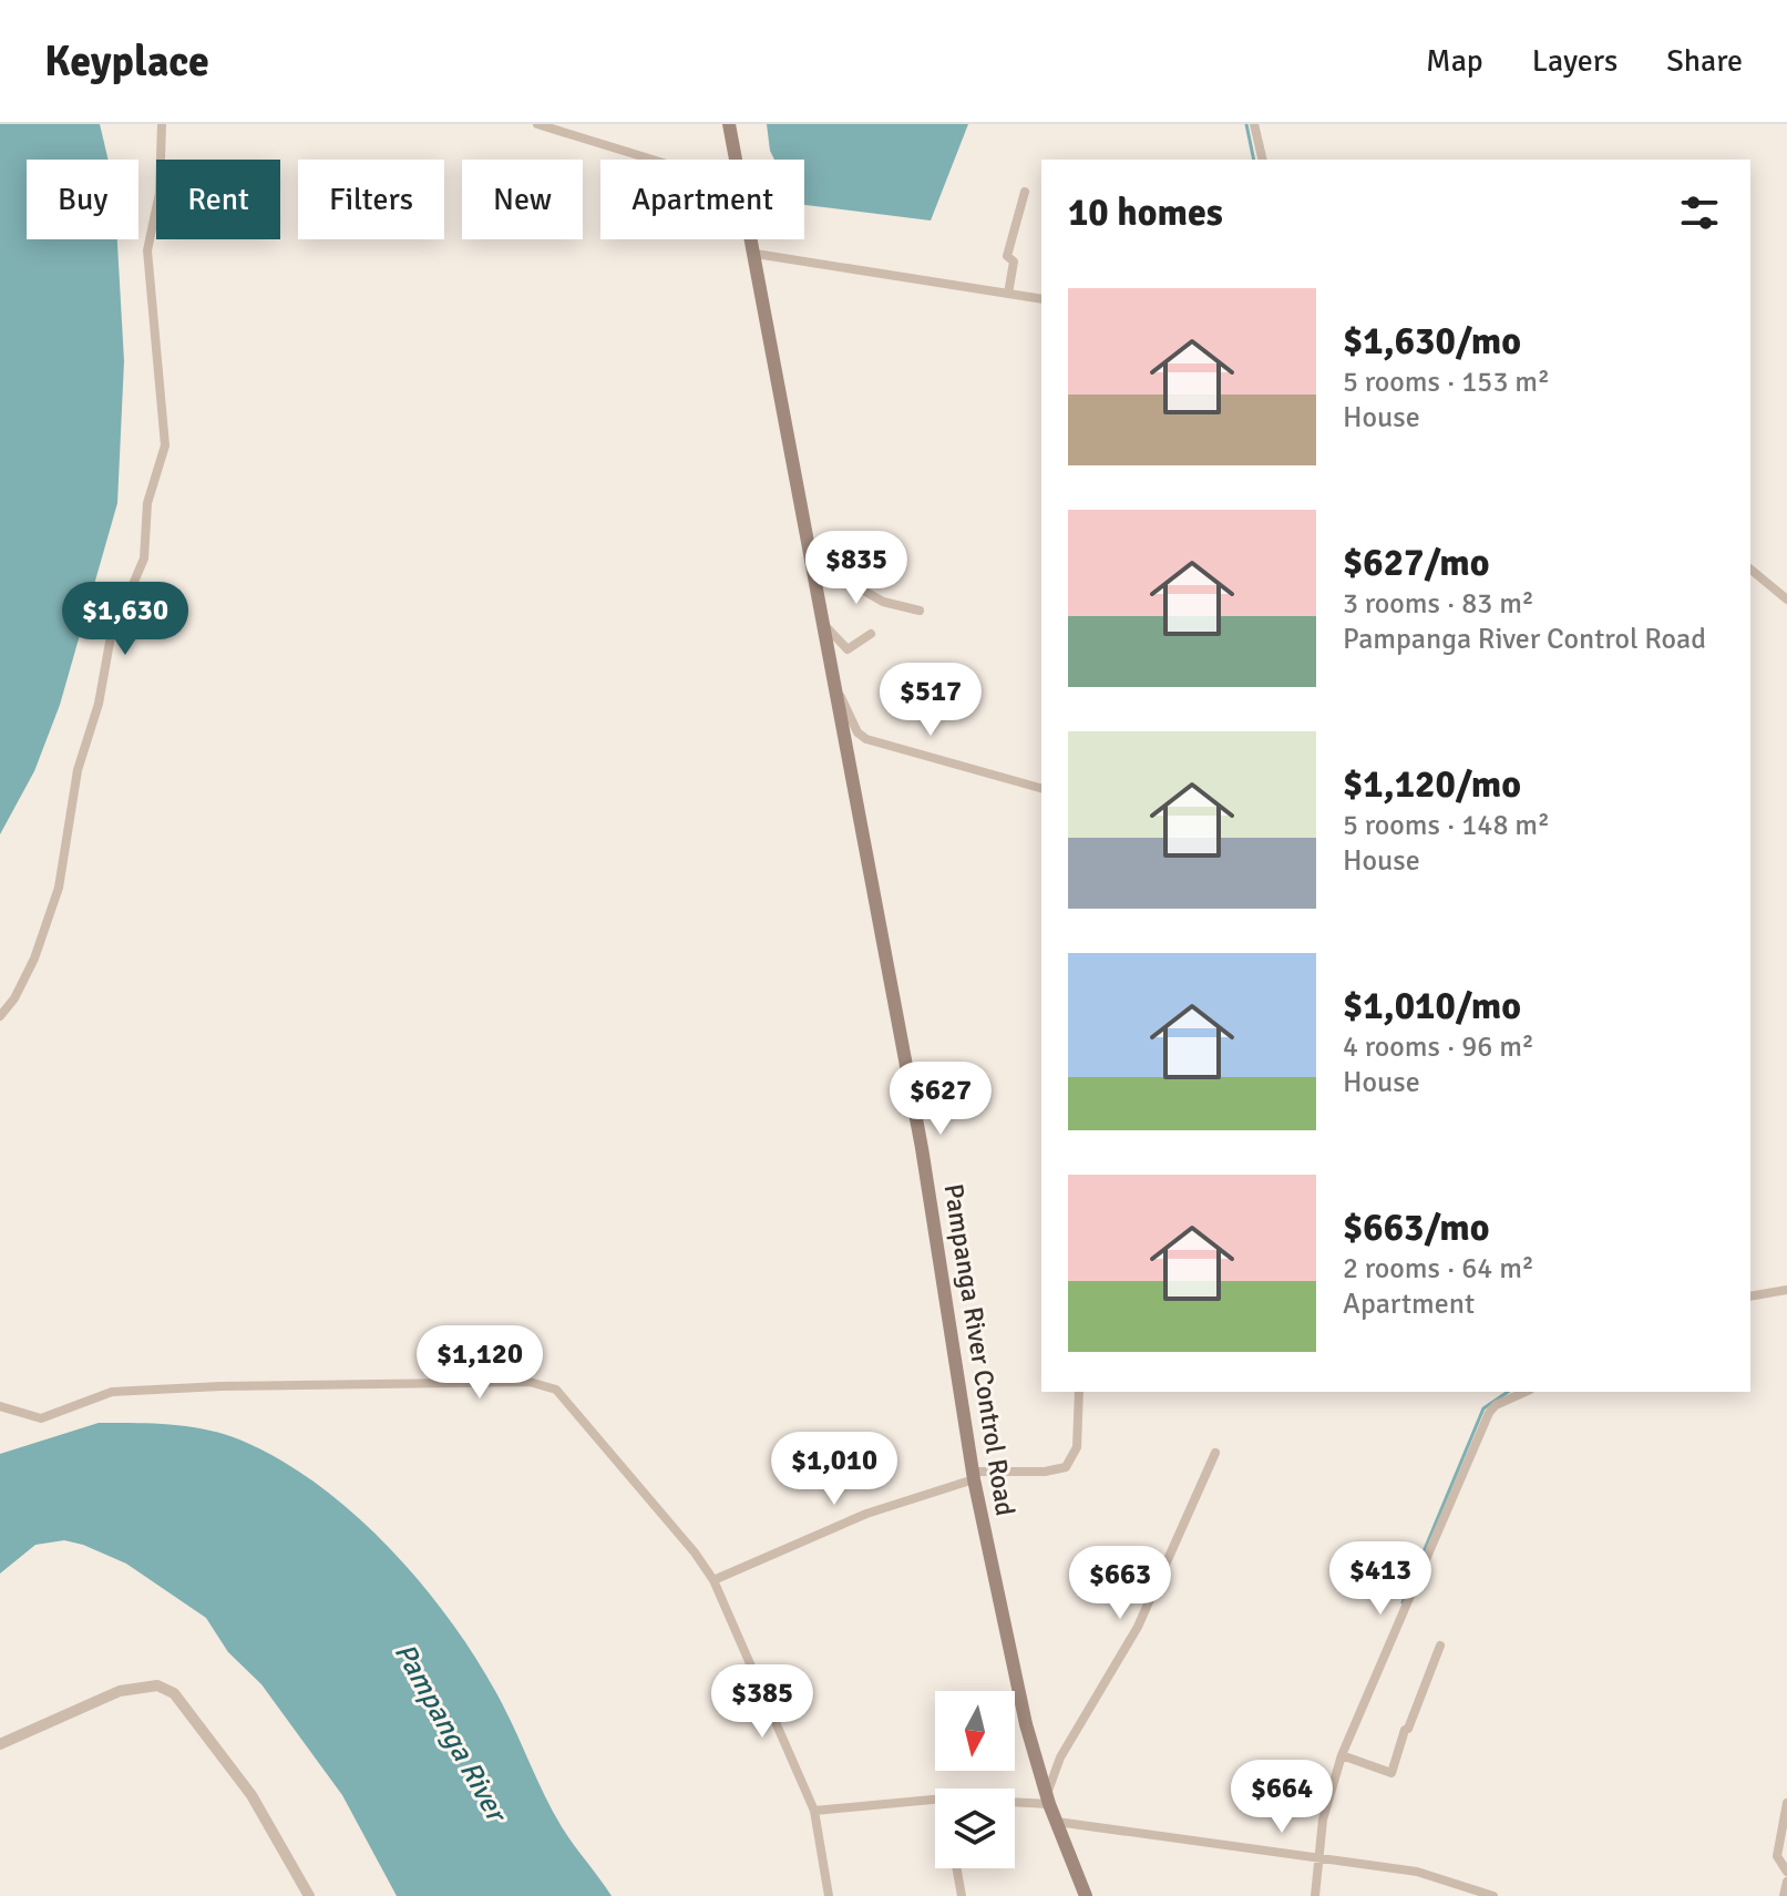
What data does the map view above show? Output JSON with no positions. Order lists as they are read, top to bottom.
{
  "streets": {
    "main road": ["Pampanga River Control Road"]
  },
  "water": ["Pampanga River"],
  "north": "bottom",
  "page": {
    "header": "Keyplace",
    "nav": ["Map", "Layers", "Share"],
    "chip": [
      "Buy",
      "Rent",
      "Filters",
      "New",
      "Apartment"
    ],
    "heading": "10 homes",
    "list": [
      {
        "name": "$1,630/mo",
        "note": "5 rooms · 153 m² · House"
      },
      {
        "name": "$627/mo",
        "note": "3 rooms · 83 m² · Pampanga River Control Road"
      },
      {
        "name": "$1,120/mo",
        "note": "5 rooms · 148 m² · House"
      },
      {
        "name": "$1,010/mo",
        "note": "4 rooms · 96 m² · House"
      },
      {
        "name": "$663/mo",
        "note": "2 rooms · 64 m² · Apartment"
      }
    ],
    "price": [
      "$835",
      "$1,630",
      "$517",
      "$627",
      "$1,120",
      "$1,010",
      "$413",
      "$663",
      "$385",
      "$664"
    ]
  }
}
